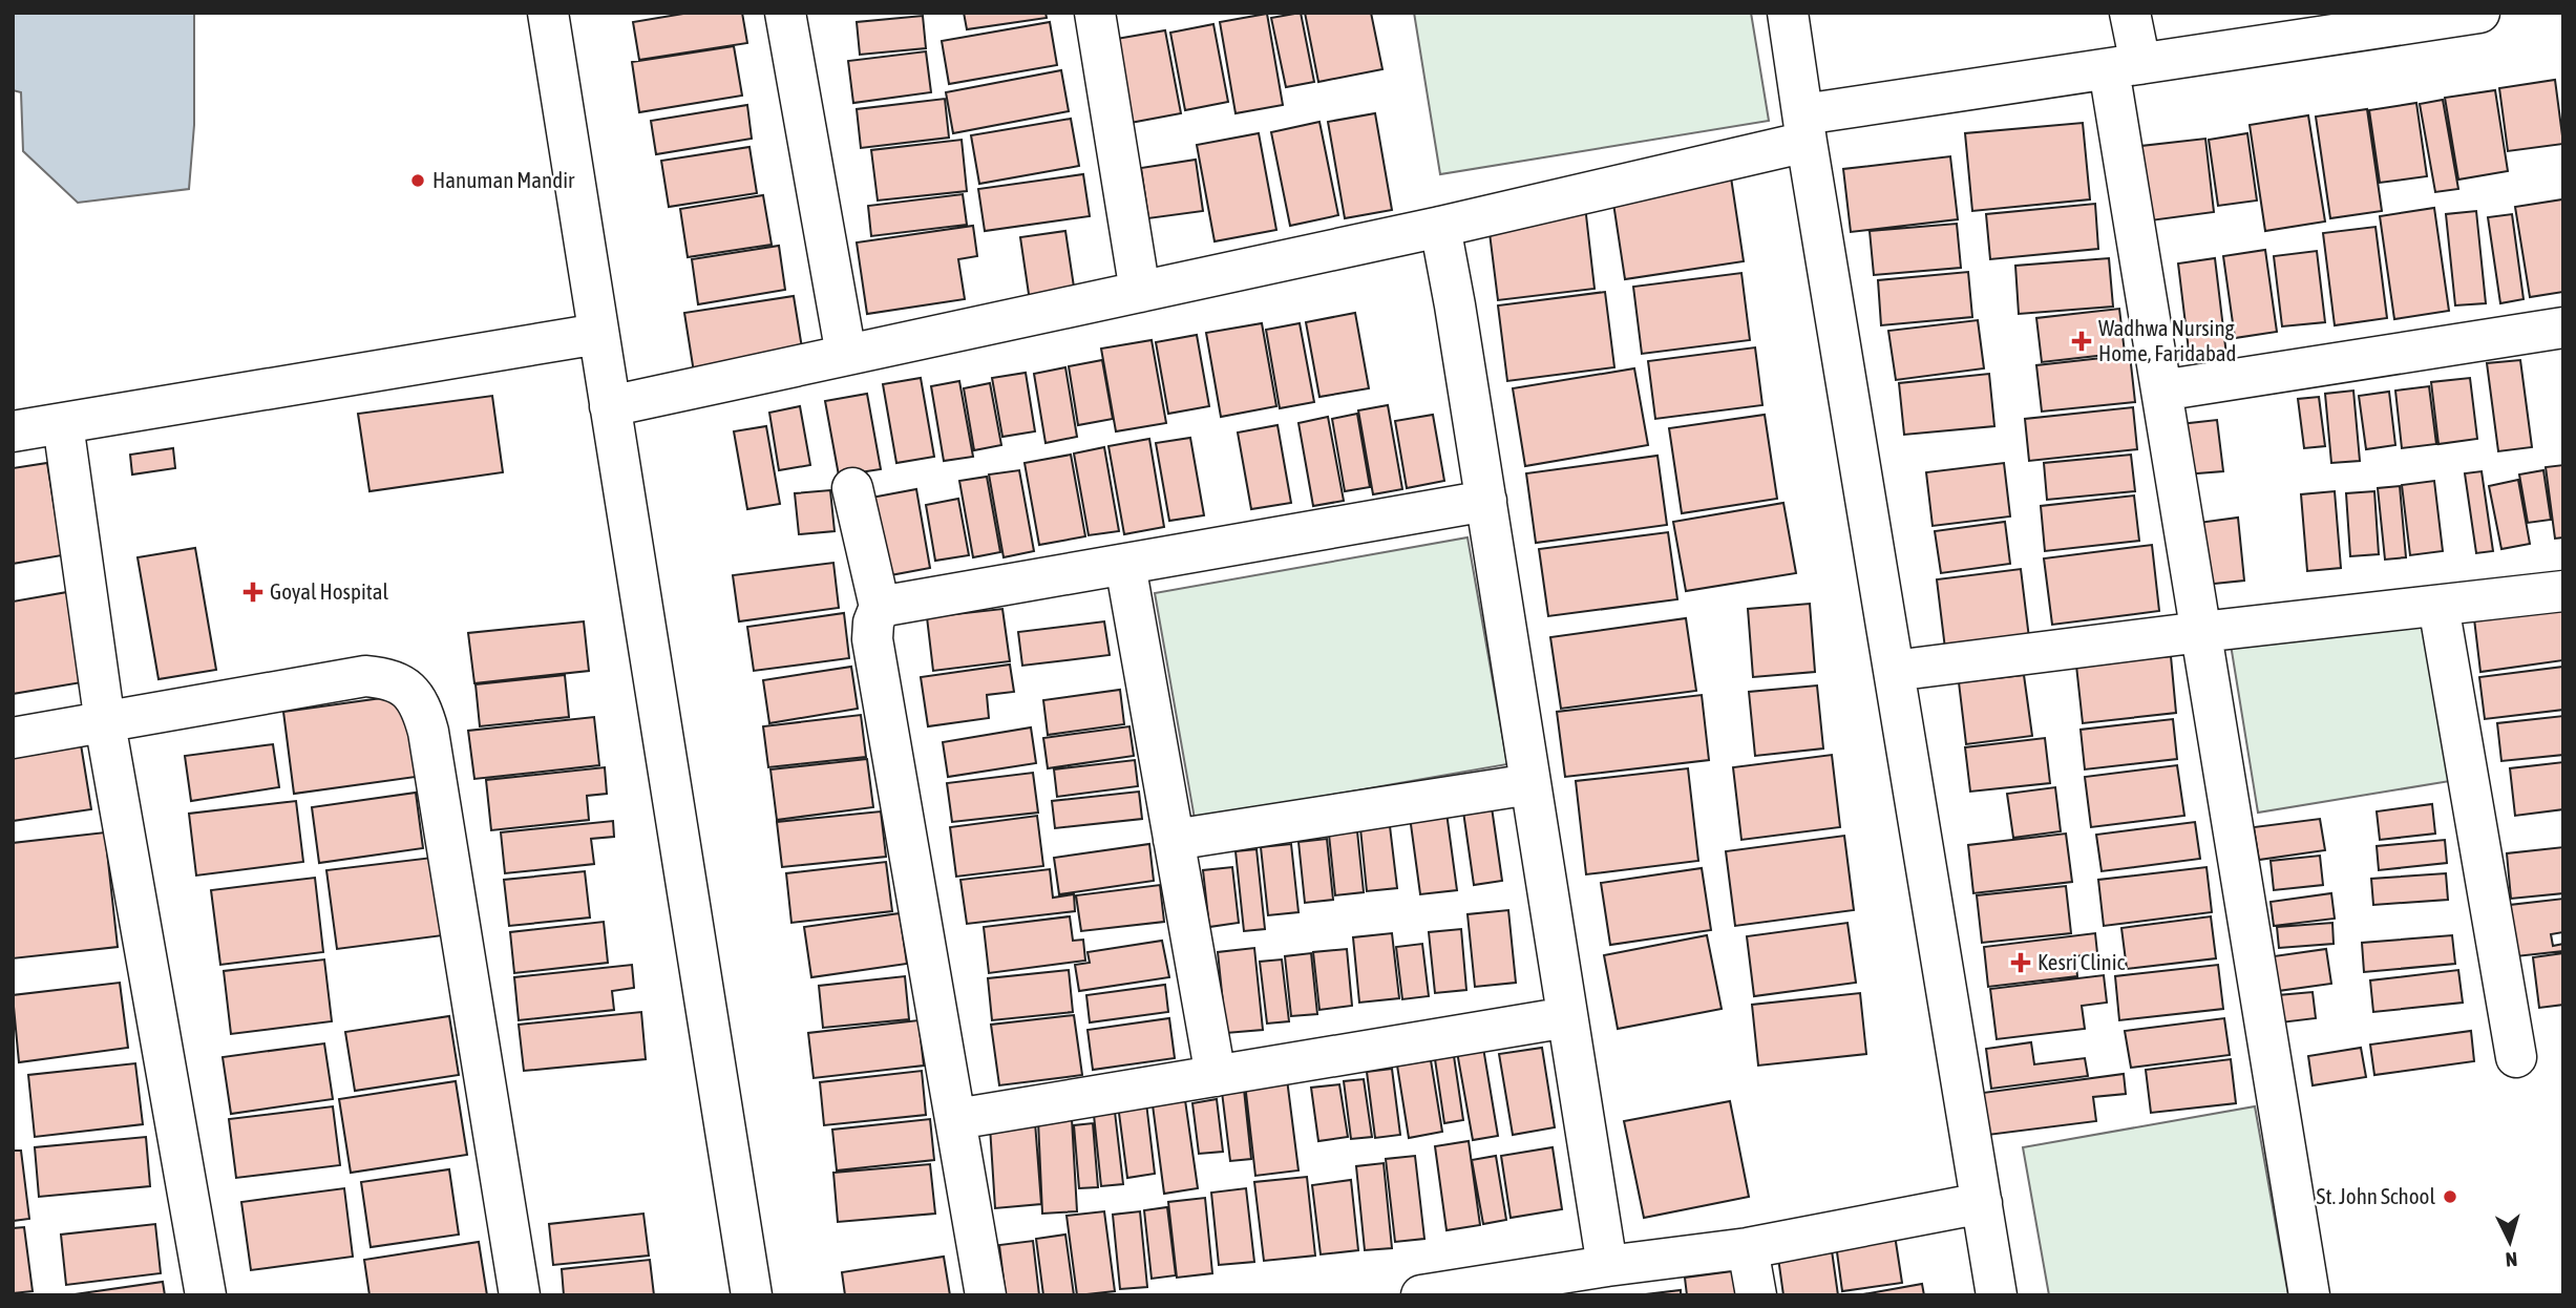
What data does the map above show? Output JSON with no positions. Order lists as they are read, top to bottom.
{
  "places": {
    "other": ["Hanuman Mandir", "St. John School"],
    "health": ["Wadhwa Nursing Home, Faridabad", "Goyal Hospital", "Kesri Clinic"]
  },
  "north": "bottom"
}
